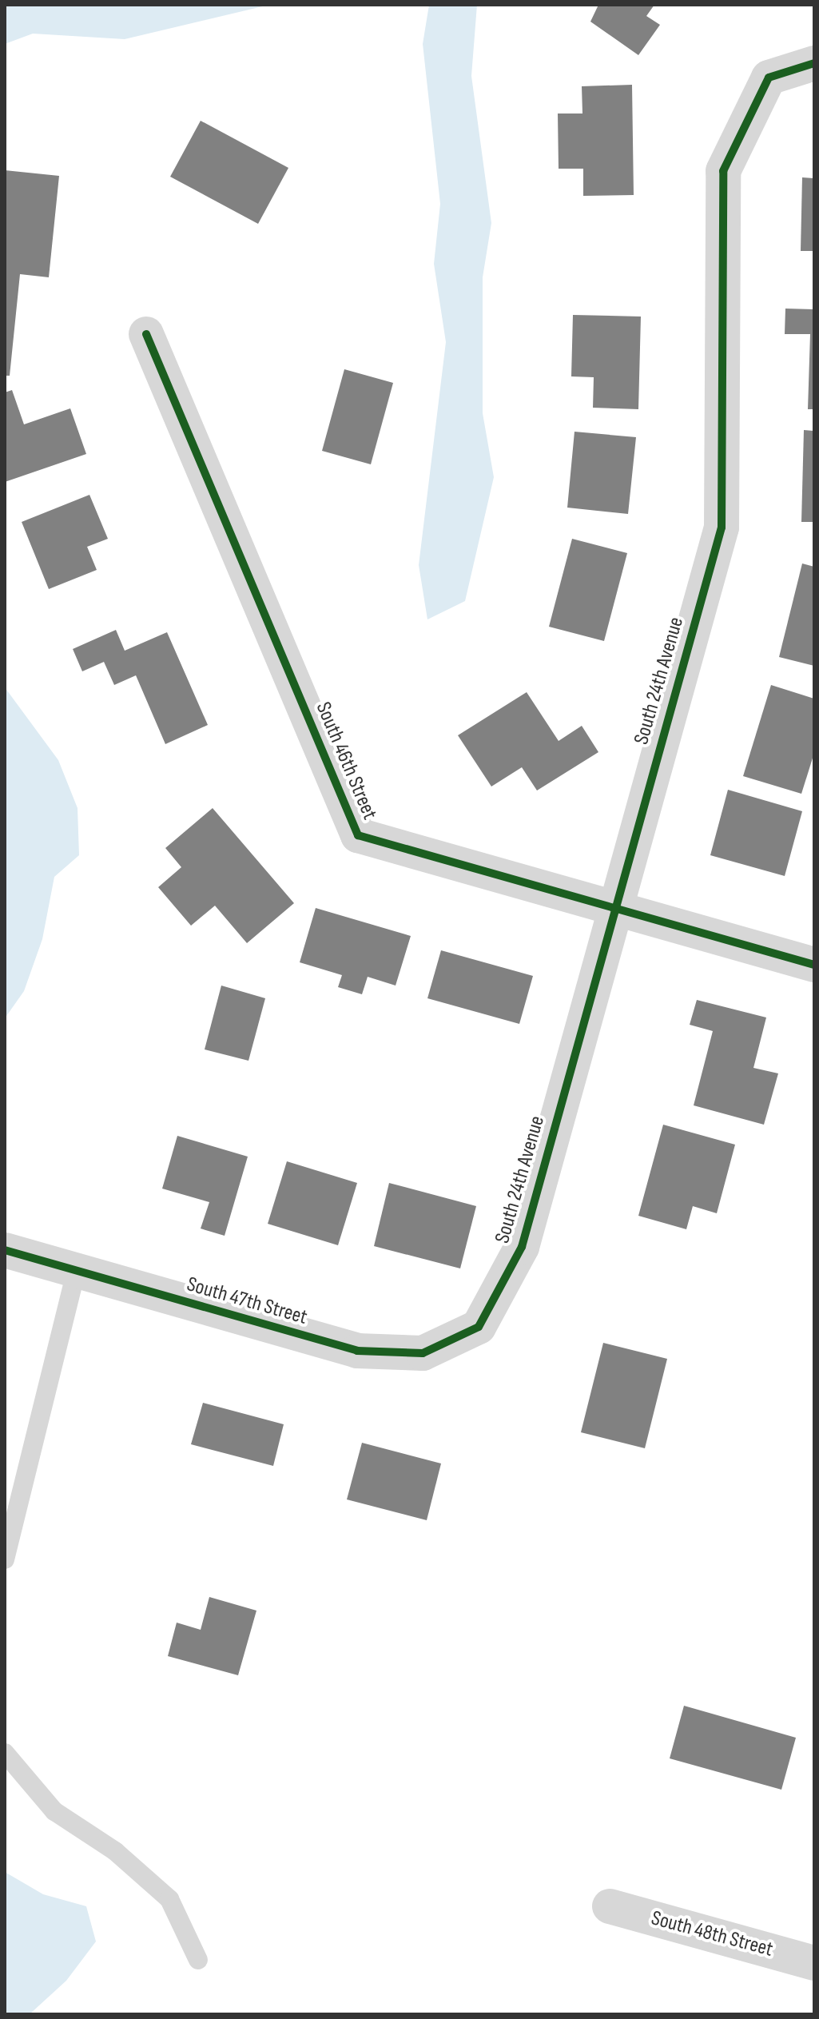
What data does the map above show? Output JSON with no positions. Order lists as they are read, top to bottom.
{
  "streets": {
    "street": [
      "South 24th Avenue",
      "South 46th Street",
      "South 47th Street",
      "South 48th Street"
    ]
  },
  "crossings": [
    ["South 24th Avenue", "South 46th Street"],
    ["South 24th Avenue", "South 47th Street"]
  ]
}
